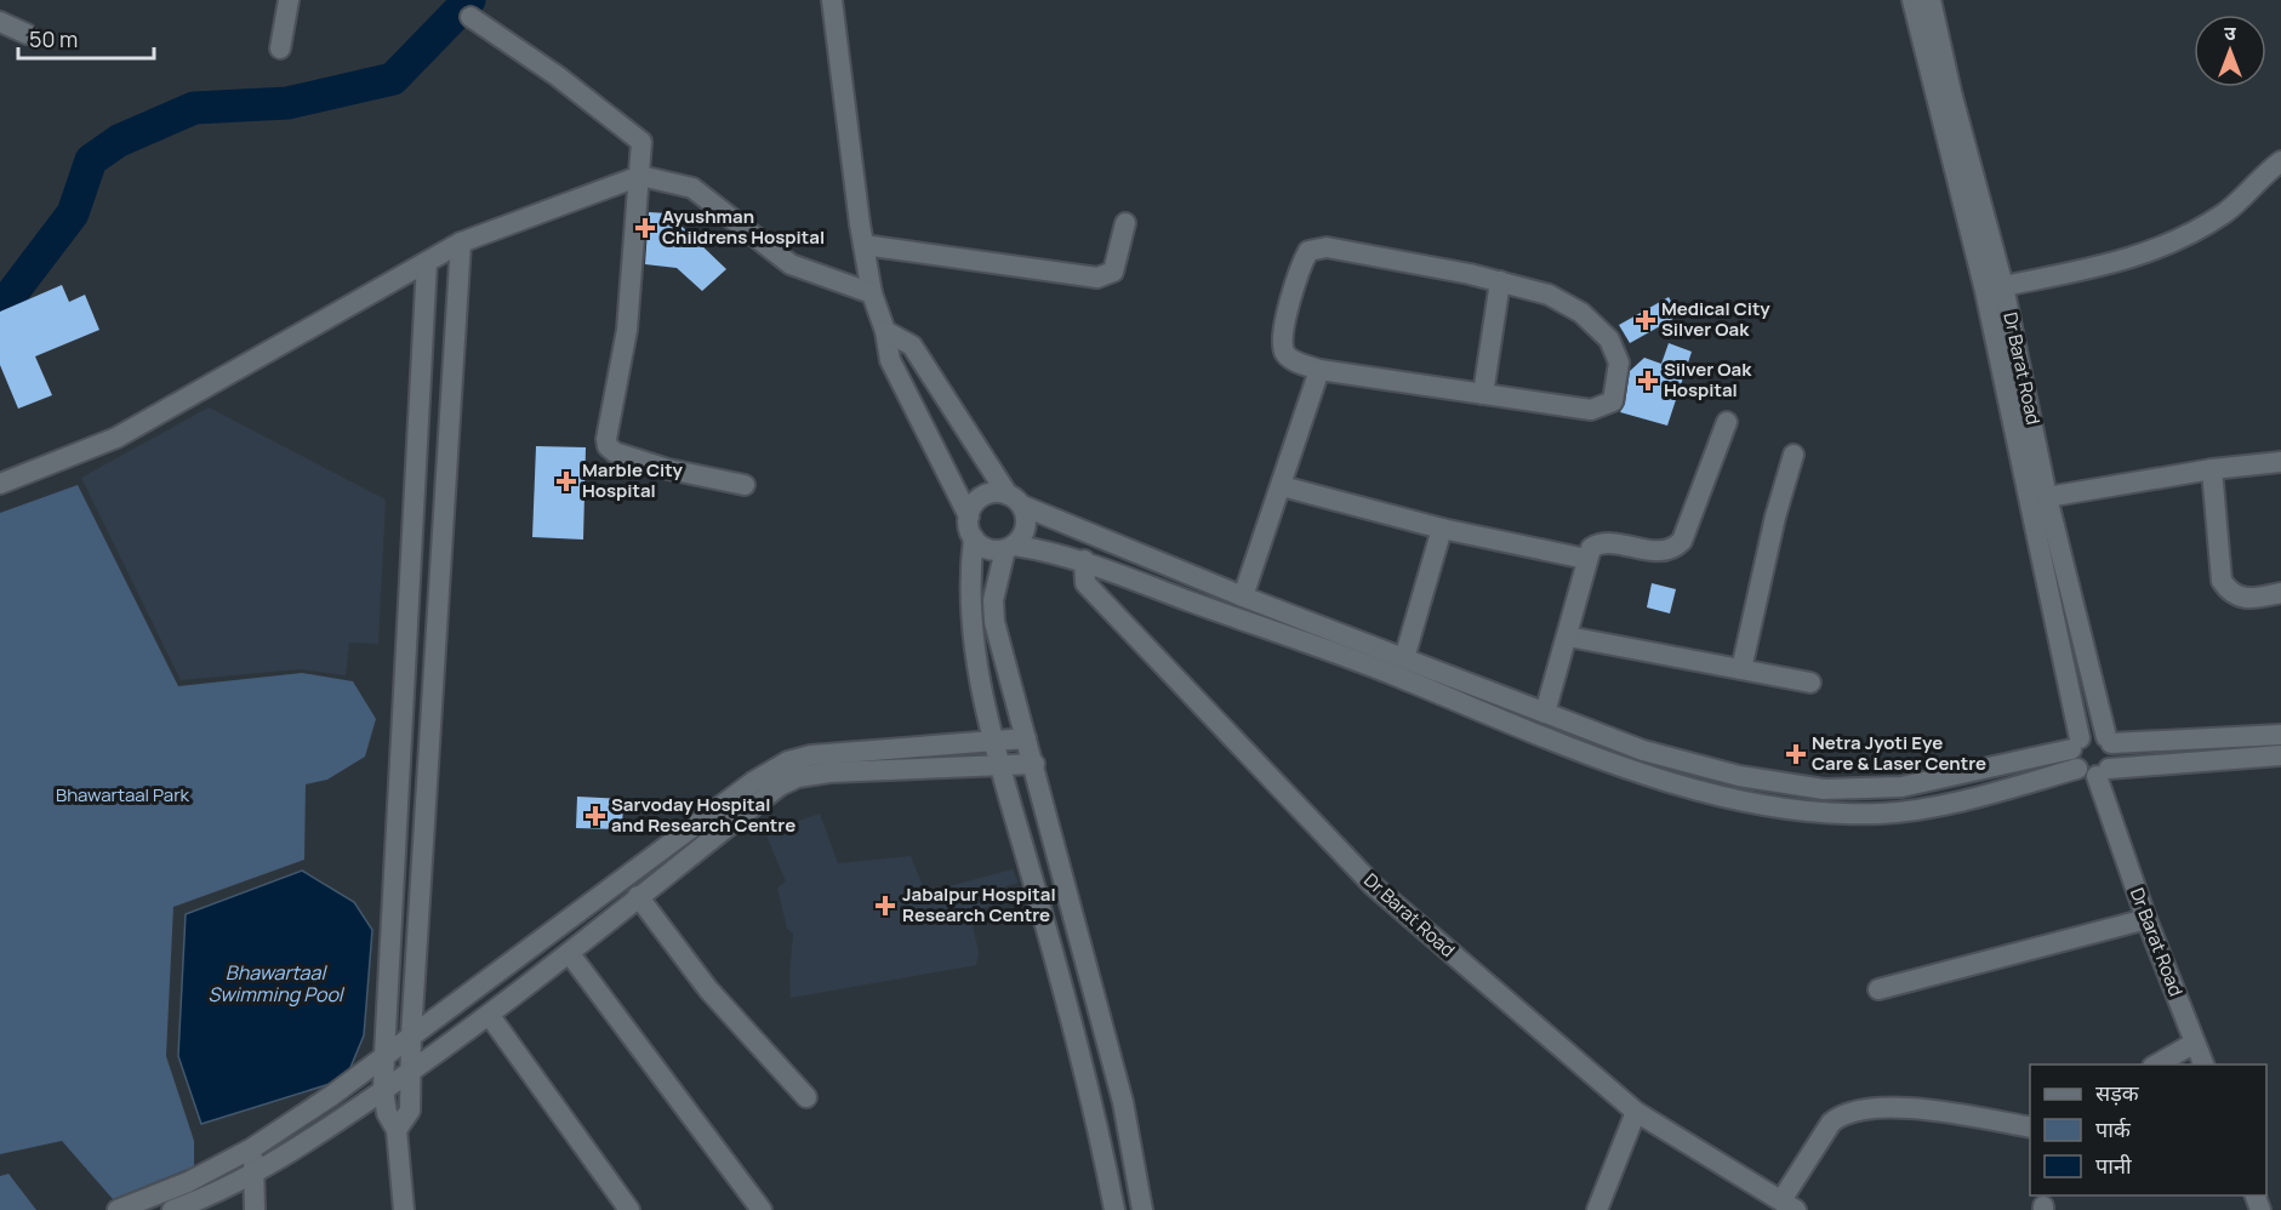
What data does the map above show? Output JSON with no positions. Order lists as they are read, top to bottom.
{
  "streets": {
    "street": ["Dr Barat Road"]
  },
  "water": ["Bhawartaal Swimming Pool"],
  "parks": ["Bhawartaal Park"],
  "places": {
    "health": [
      "Ayushman Childrens Hospital",
      "Medical City Silver Oak",
      "Silver Oak Hospital",
      "Marble City Hospital",
      "Netra Jyoti Eye Care & Laser Centre",
      "Sarvoday Hospital and Research Centre",
      "Jabalpur Hospital Research Centre"
    ]
  },
  "legend": ["सड़क", "पार्क", "पानी"],
  "scale_bar": "50 m",
  "north": "top"
}
